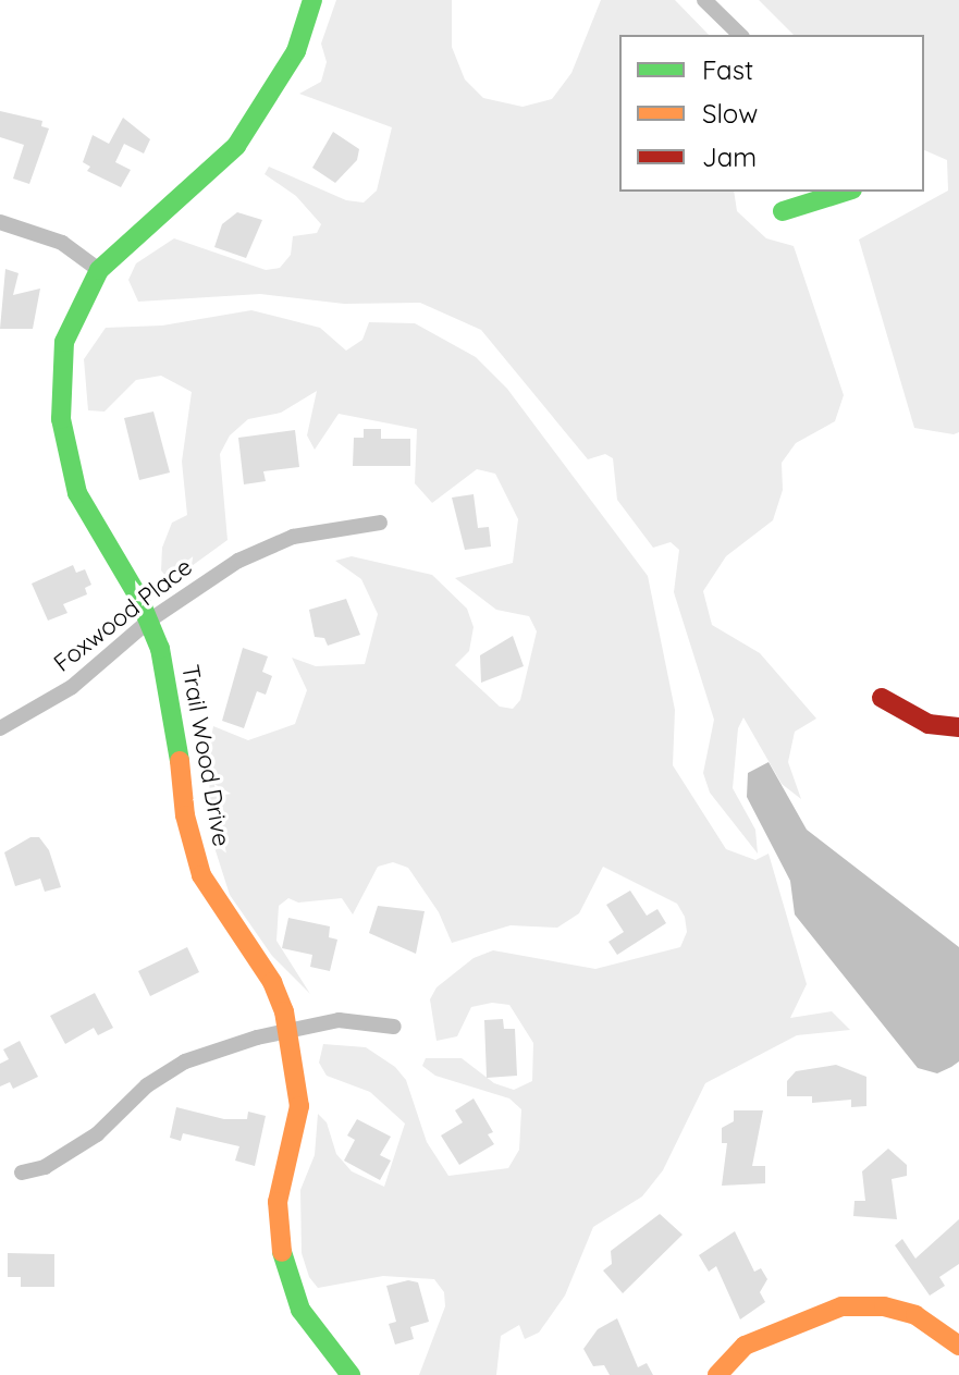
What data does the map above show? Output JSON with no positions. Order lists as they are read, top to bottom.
{
  "streets": {
    "street": ["Foxwood Place", "Trail Wood Drive"]
  },
  "crossings": [
    ["Foxwood Place", "Trail Wood Drive"]
  ],
  "legend": ["Fast", "Slow", "Jam"]
}
